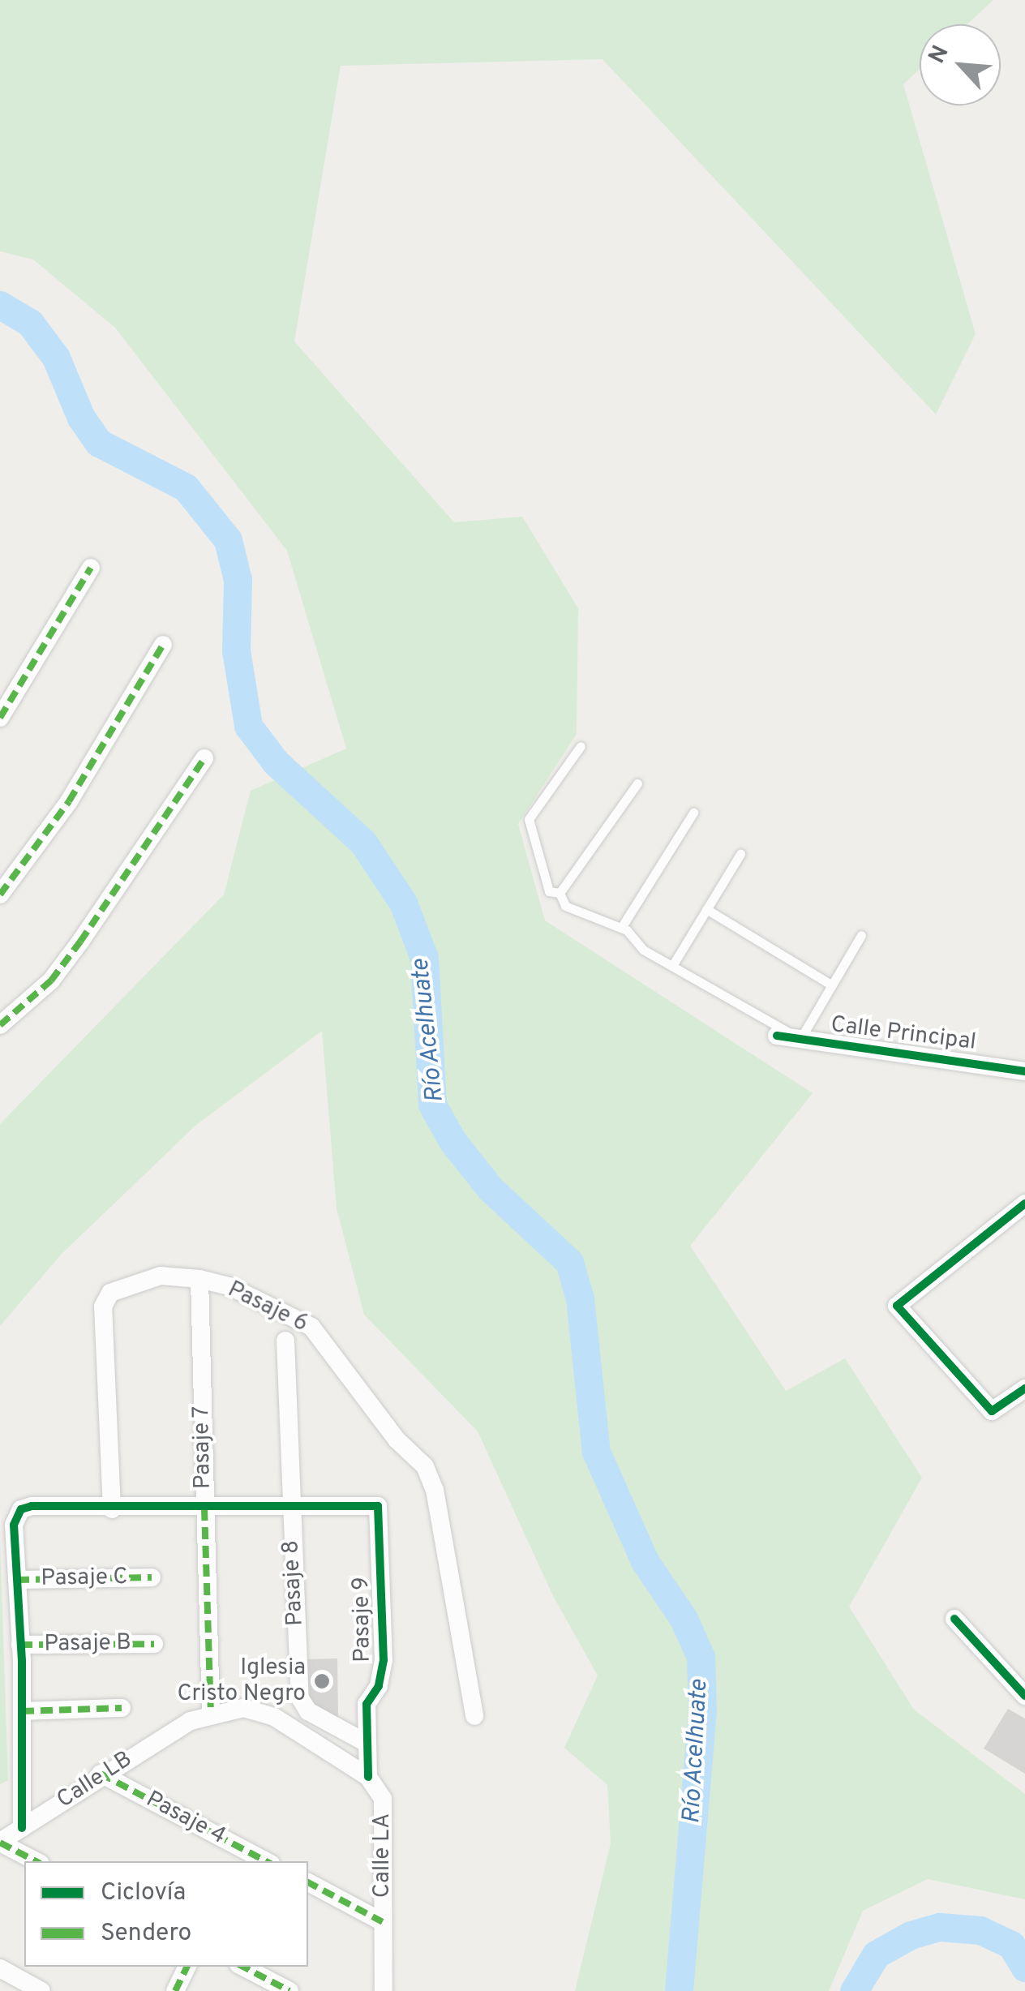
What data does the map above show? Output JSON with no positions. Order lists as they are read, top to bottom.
{
  "streets": {
    "street": [
      "Calle Principal",
      "Pasaje 6",
      "Pasaje 7",
      "Pasaje C",
      "Pasaje 8",
      "Pasaje 9",
      "Pasaje B",
      "Calle LB",
      "Pasaje 4",
      "Calle LA"
    ]
  },
  "crossings": [
    ["Pasaje 6", "Pasaje 7"],
    ["Pasaje 7", "Calle LB"],
    ["Pasaje 8", "Pasaje 9"],
    ["Pasaje 9", "Calle LA"],
    ["Calle LB", "Pasaje 4"]
  ],
  "water": ["Río Acelhuate"],
  "places": ["Iglesia Cristo Negro"],
  "legend": ["Ciclovía", "Sendero"],
  "north": "top left"
}
